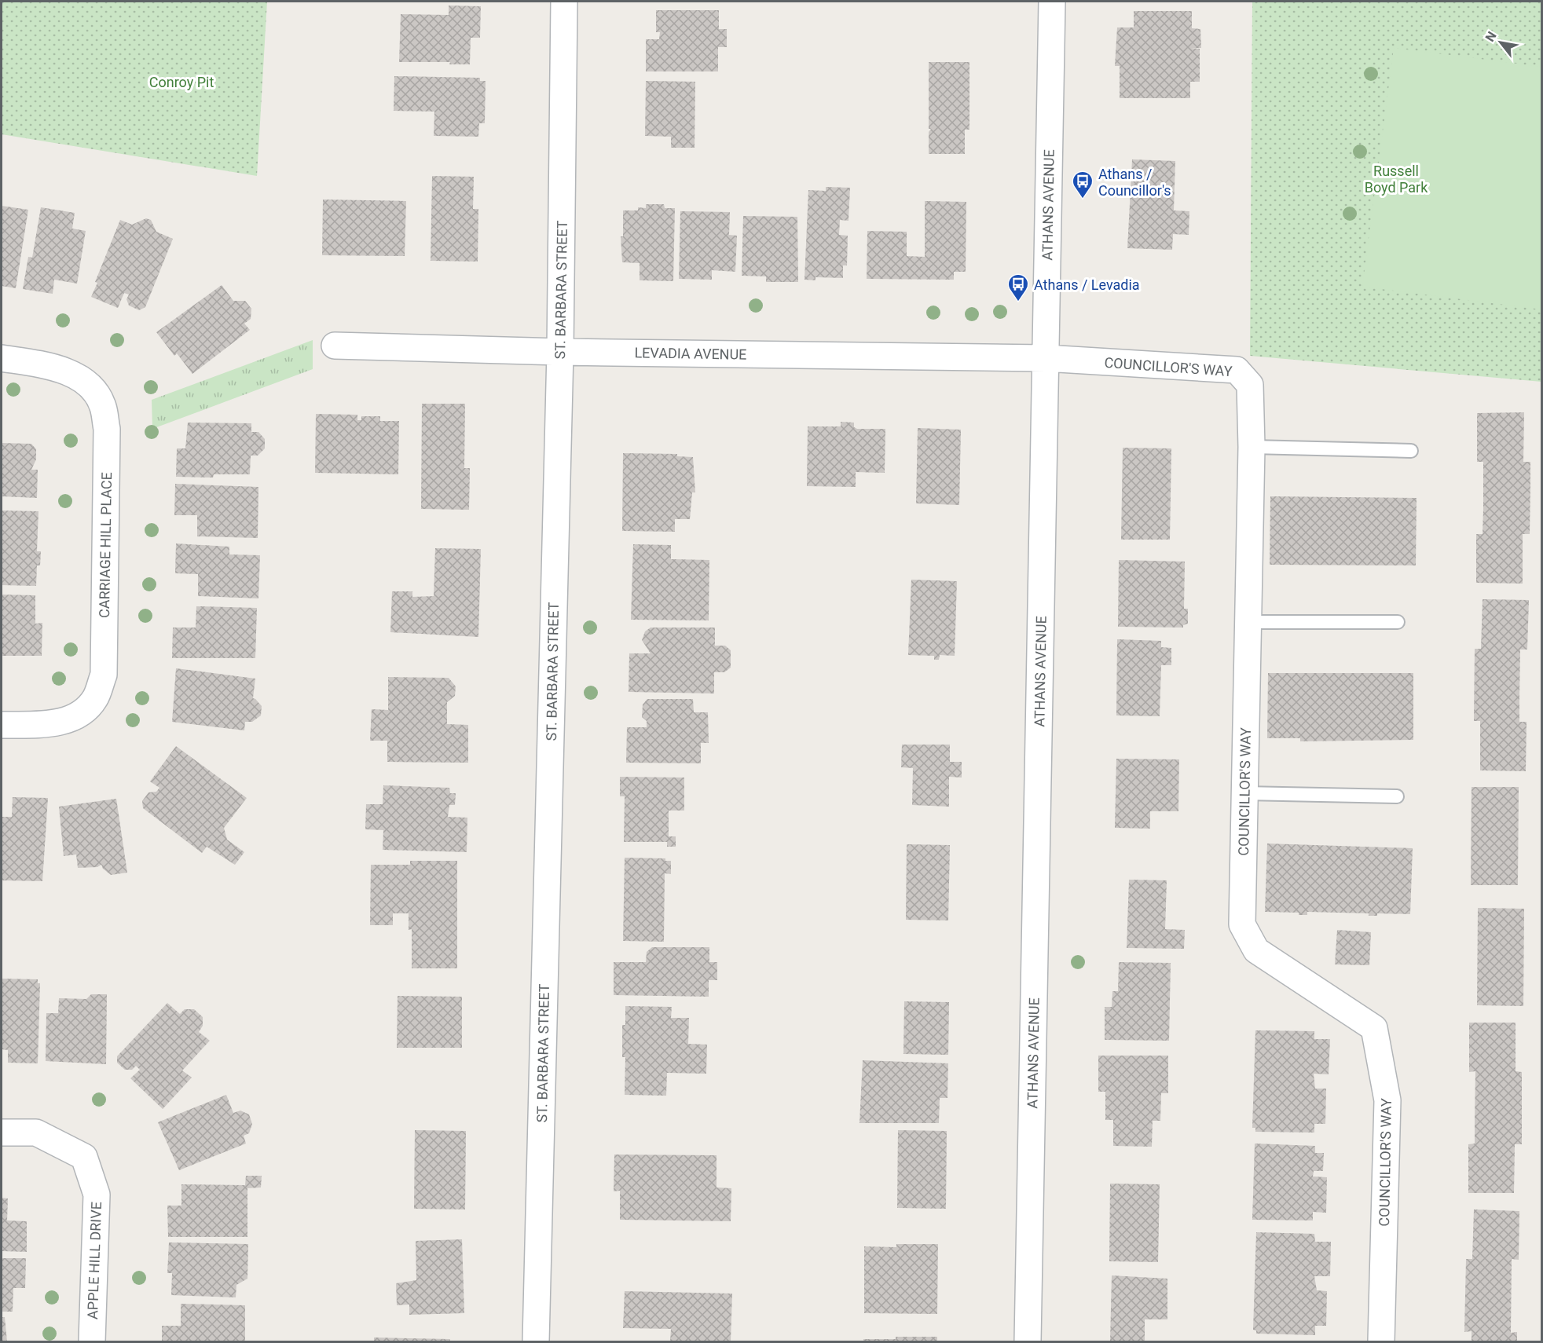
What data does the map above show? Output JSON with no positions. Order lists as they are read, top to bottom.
{
  "streets": {
    "street": [
      "ATHANS AVENUE",
      "ST. BARBARA STREET",
      "LEVADIA AVENUE",
      "COUNCILLOR'S WAY",
      "CARRIAGE HILL PLACE",
      "APPLE HILL DRIVE"
    ]
  },
  "crossings": [
    ["ATHANS AVENUE", "LEVADIA AVENUE"],
    ["ATHANS AVENUE", "COUNCILLOR'S WAY"],
    ["ST. BARBARA STREET", "LEVADIA AVENUE"],
    ["LEVADIA AVENUE", "COUNCILLOR'S WAY"]
  ],
  "parks": ["Conroy Pit", "Russell Boyd Park"],
  "places": {
    "bus stop": ["Athans / Councillor's", "Athans / Levadia"]
  },
  "north": "top left"
}
